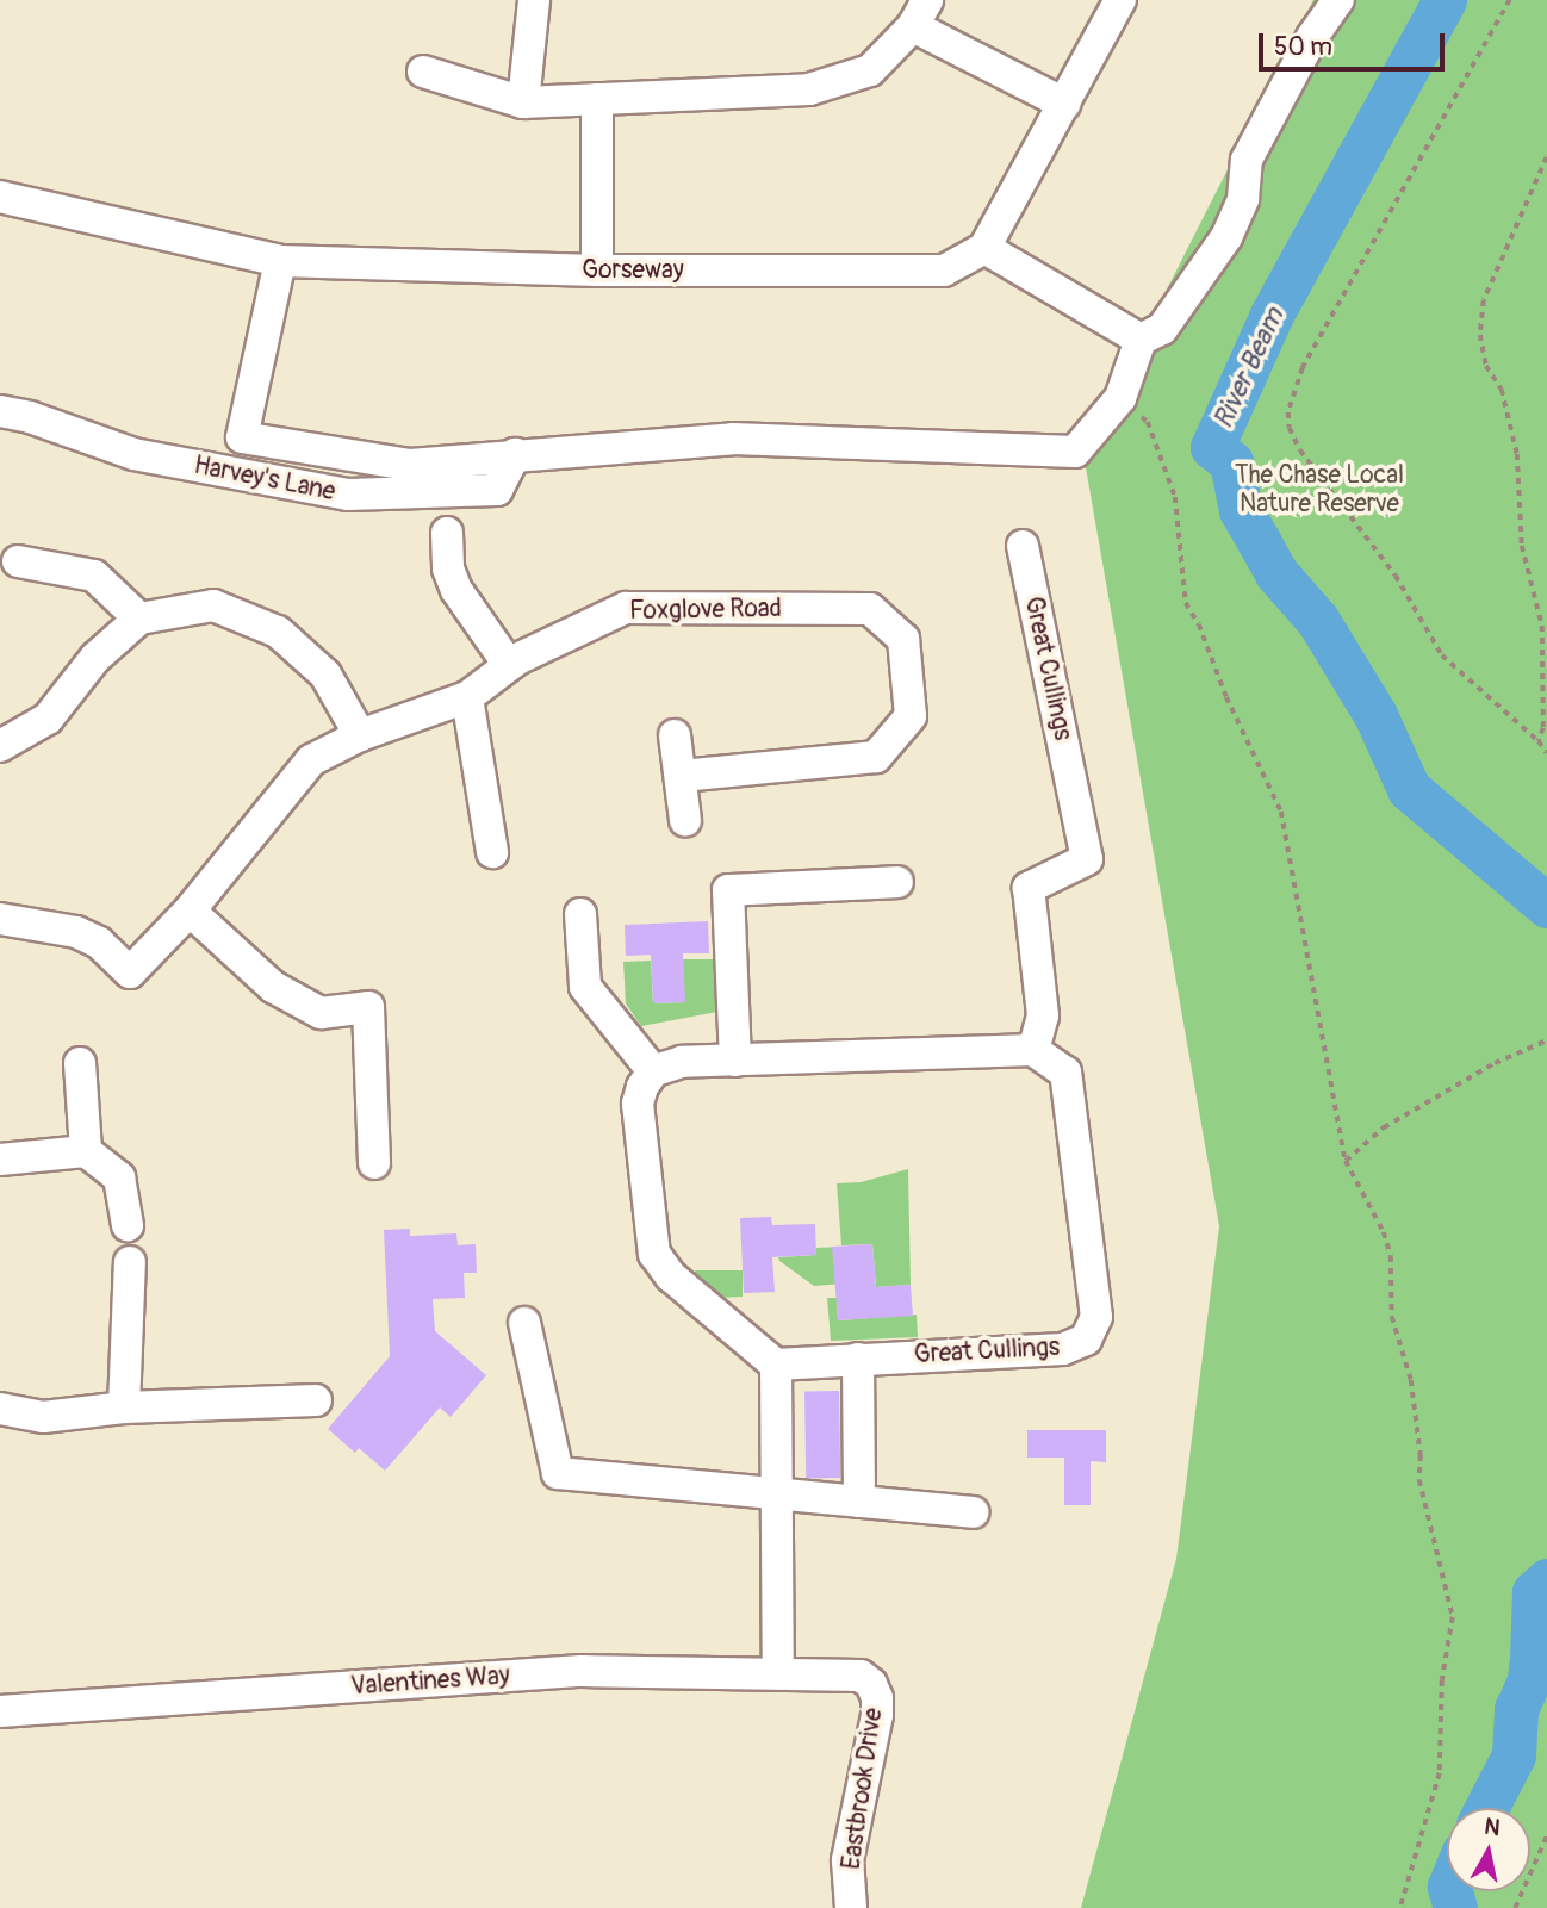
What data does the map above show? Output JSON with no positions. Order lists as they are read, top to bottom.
{
  "streets": {
    "street": [
      "Gorseway",
      "Harvey's Lane",
      "Foxglove Road",
      "Great Cullings",
      "Valentines Way",
      "Eastbrook Drive"
    ]
  },
  "crossings": [
    ["Valentines Way", "Eastbrook Drive"]
  ],
  "water": ["River Beam"],
  "parks": ["The Chase Local Nature Reserve"],
  "scale_bar": "50 m",
  "north": "top"
}
